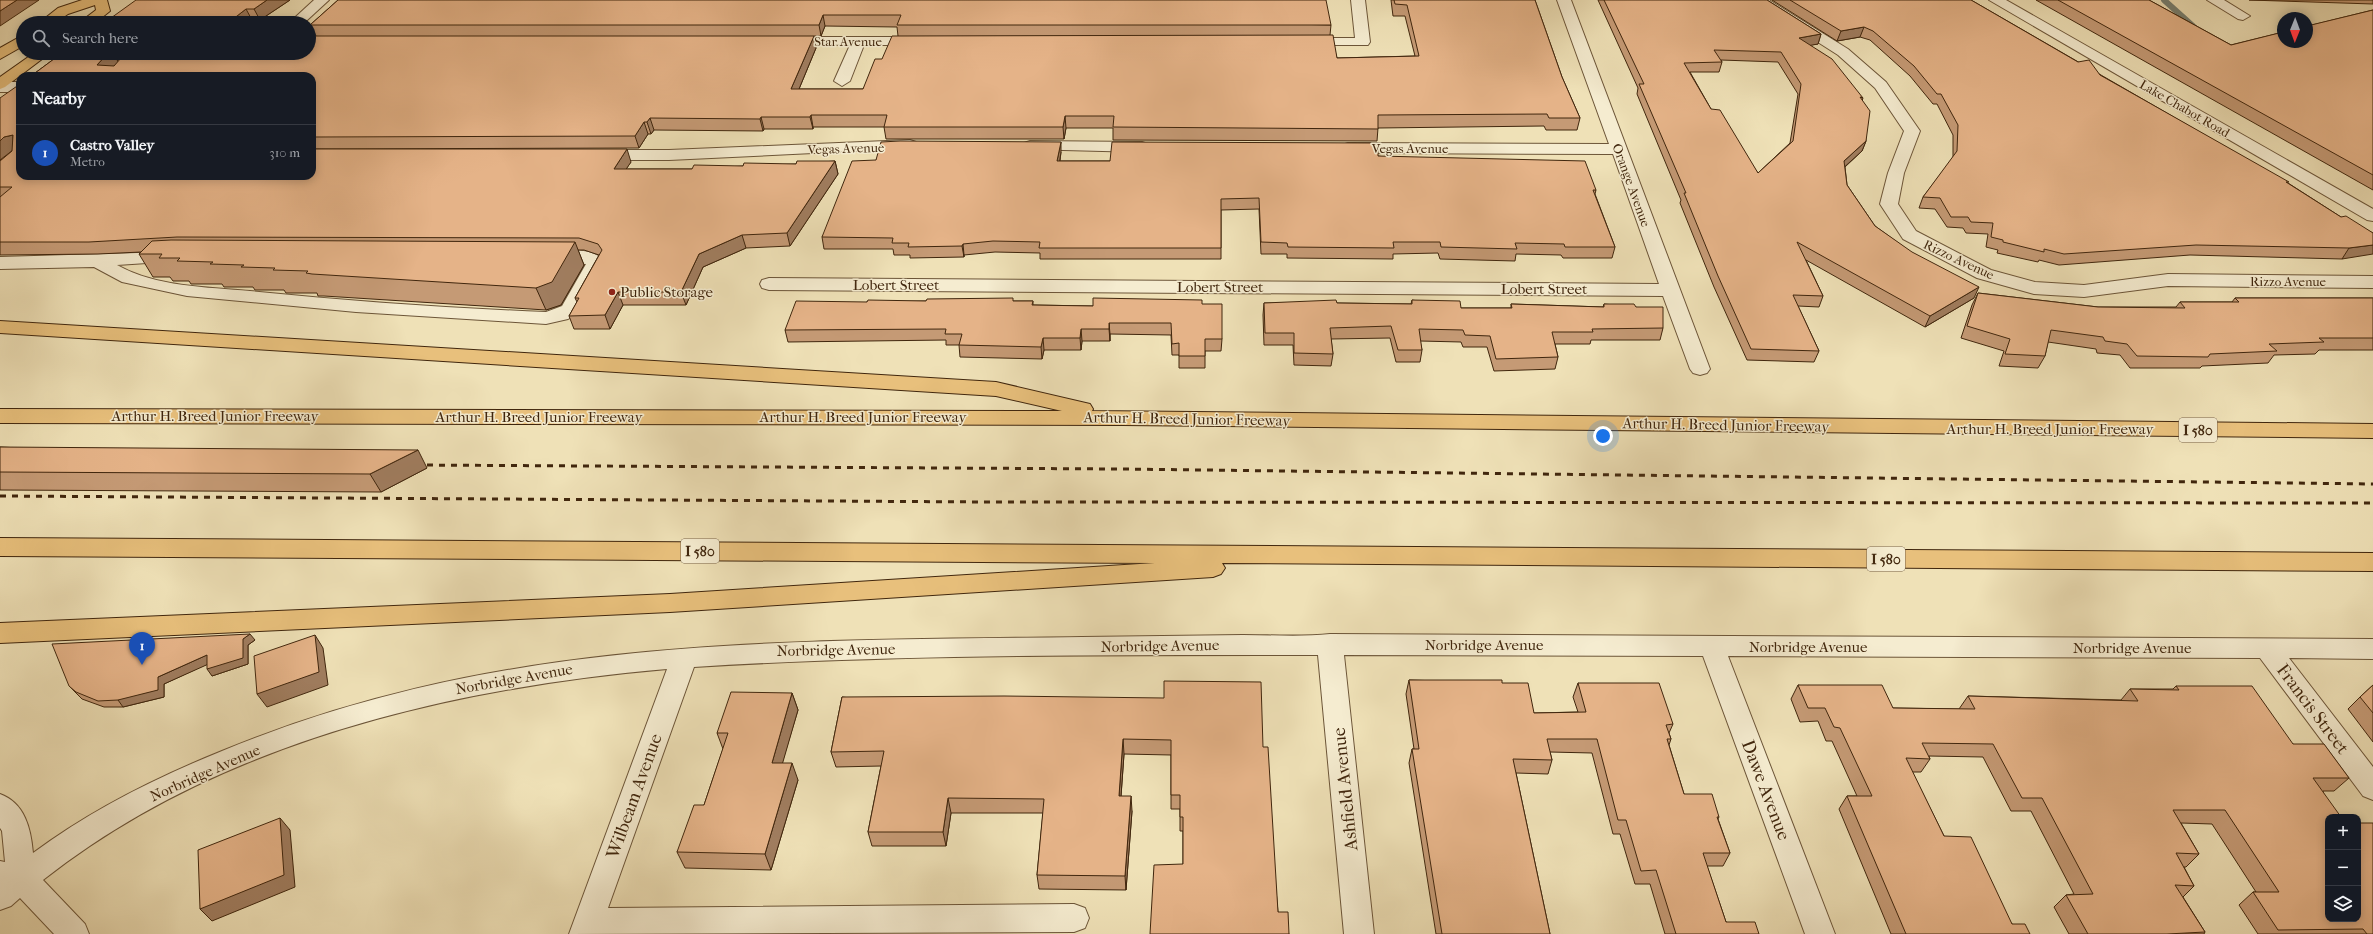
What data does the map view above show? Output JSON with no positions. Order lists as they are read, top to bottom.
{
  "streets": {
    "main road": ["Arthur H. Breed Junior Freeway", "I 580"],
    "street": [
      "Star Avenue",
      "Lake Chabot Road",
      "Vegas Avenue",
      "Orange Avenue",
      "Rizzo Avenue",
      "Lobert Street",
      "Norbridge Avenue",
      "Francis Street",
      "Ashfield Avenue",
      "Dawe Avenue",
      "Wilbeam Avenue"
    ]
  },
  "crossings": [
    ["Vegas Avenue", "Orange Avenue"],
    ["Orange Avenue", "Lobert Street"],
    ["Norbridge Avenue", "Francis Street"],
    ["Norbridge Avenue", "Ashfield Avenue"],
    ["Norbridge Avenue", "Dawe Avenue"],
    ["Norbridge Avenue", "Wilbeam Avenue"]
  ],
  "places": ["Public Storage"],
  "north": "bottom",
  "page": {
    "search": "Search here",
    "heading": "Nearby",
    "list": [
      {
        "mark": "1",
        "name": "Castro Valley",
        "note": "Metro",
        "value": "310 m"
      }
    ],
    "pins": "1",
    "map_buttons": ["+", "−"]
  }
}
